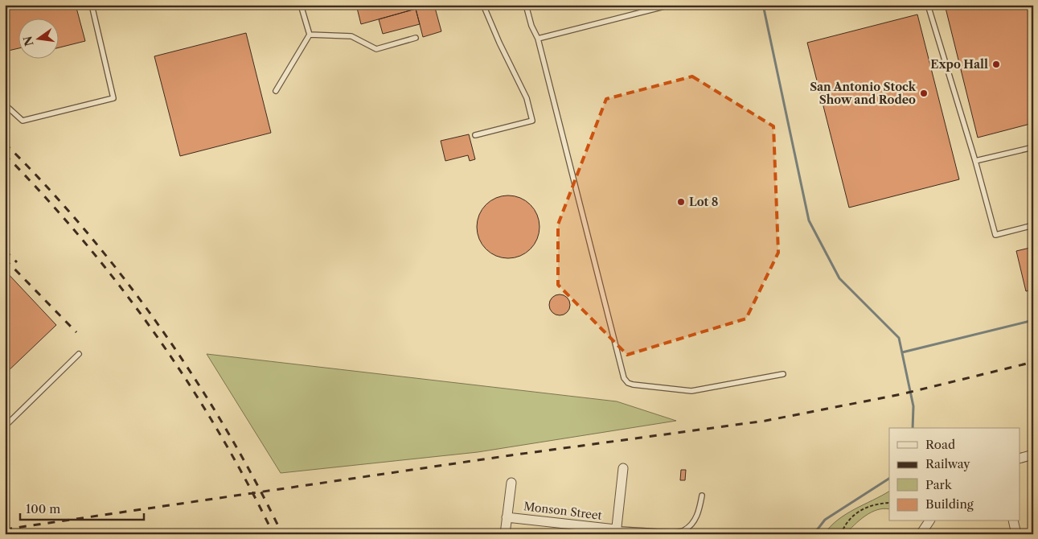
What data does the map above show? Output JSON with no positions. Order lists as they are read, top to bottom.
{
  "streets": {
    "street": ["Monson Street"]
  },
  "places": ["Expo Hall", "San Antonio Stock Show and Rodeo", "Lot 8"],
  "legend": [
    "Road",
    "Railway",
    "Park",
    "Building"
  ],
  "scale_bar": "100 m",
  "north": "left"
}
